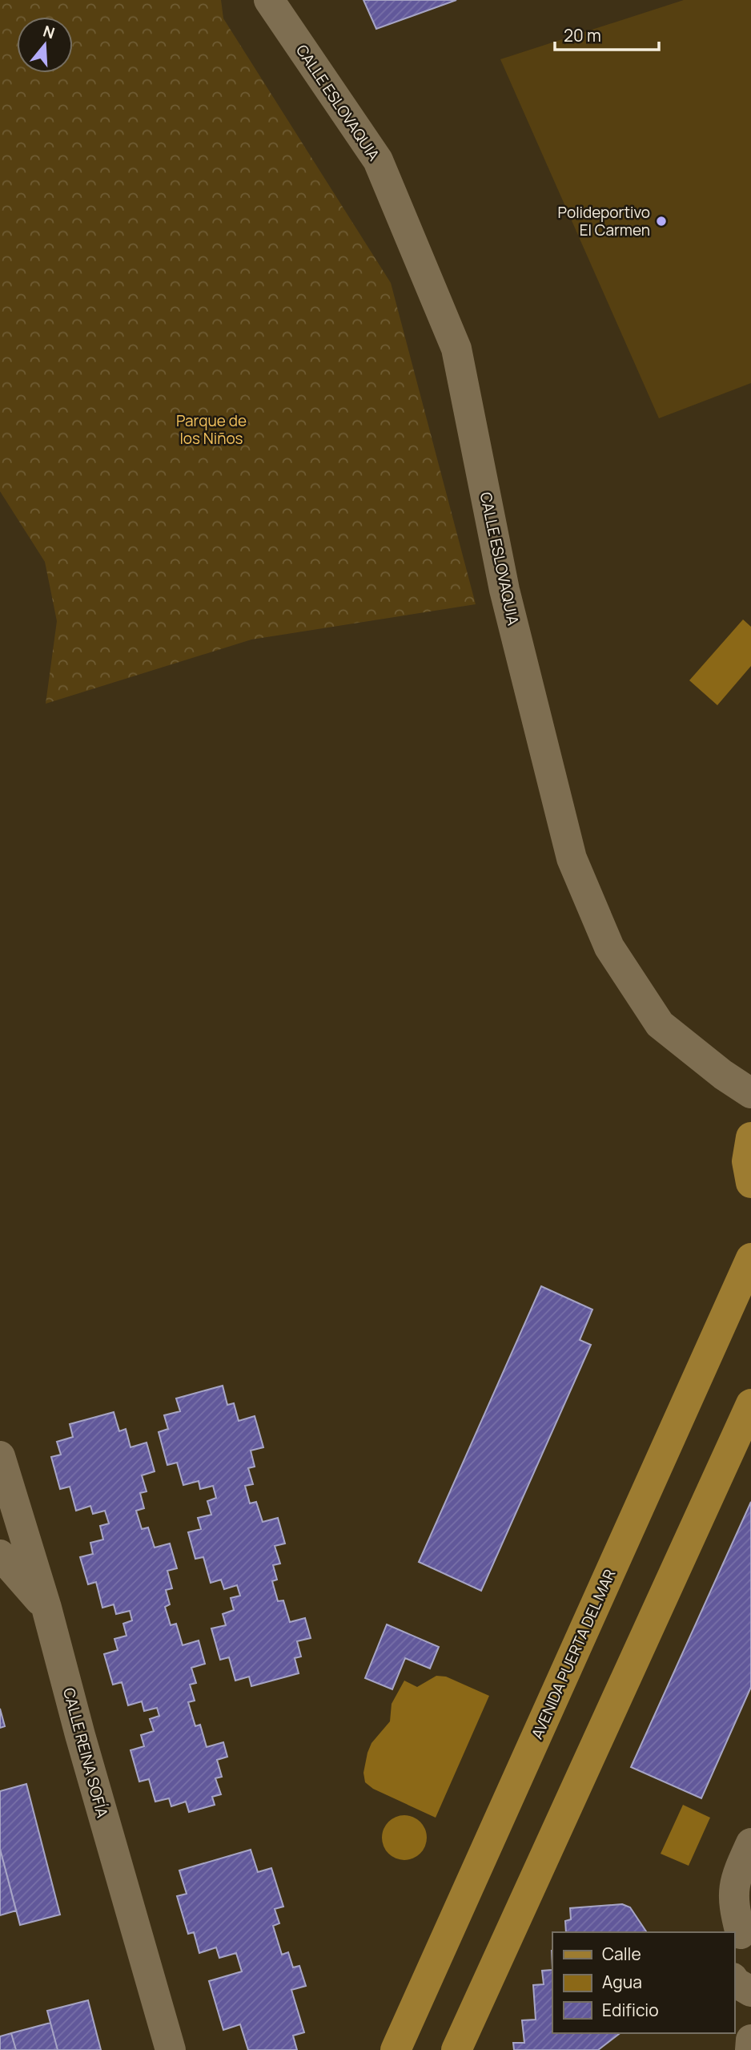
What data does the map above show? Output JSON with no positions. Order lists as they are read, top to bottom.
{
  "streets": {
    "main road": ["AVENIDA PUERTA DEL MAR"],
    "street": ["CALLE ESLOVAQUIA", "CALLE REINA SOFÍA"]
  },
  "parks": ["Parque de los Niños"],
  "places": ["Polideportivo El Carmen"],
  "legend": ["Calle", "Agua", "Edificio"],
  "scale_bar": "20 m",
  "north": "top"
}
